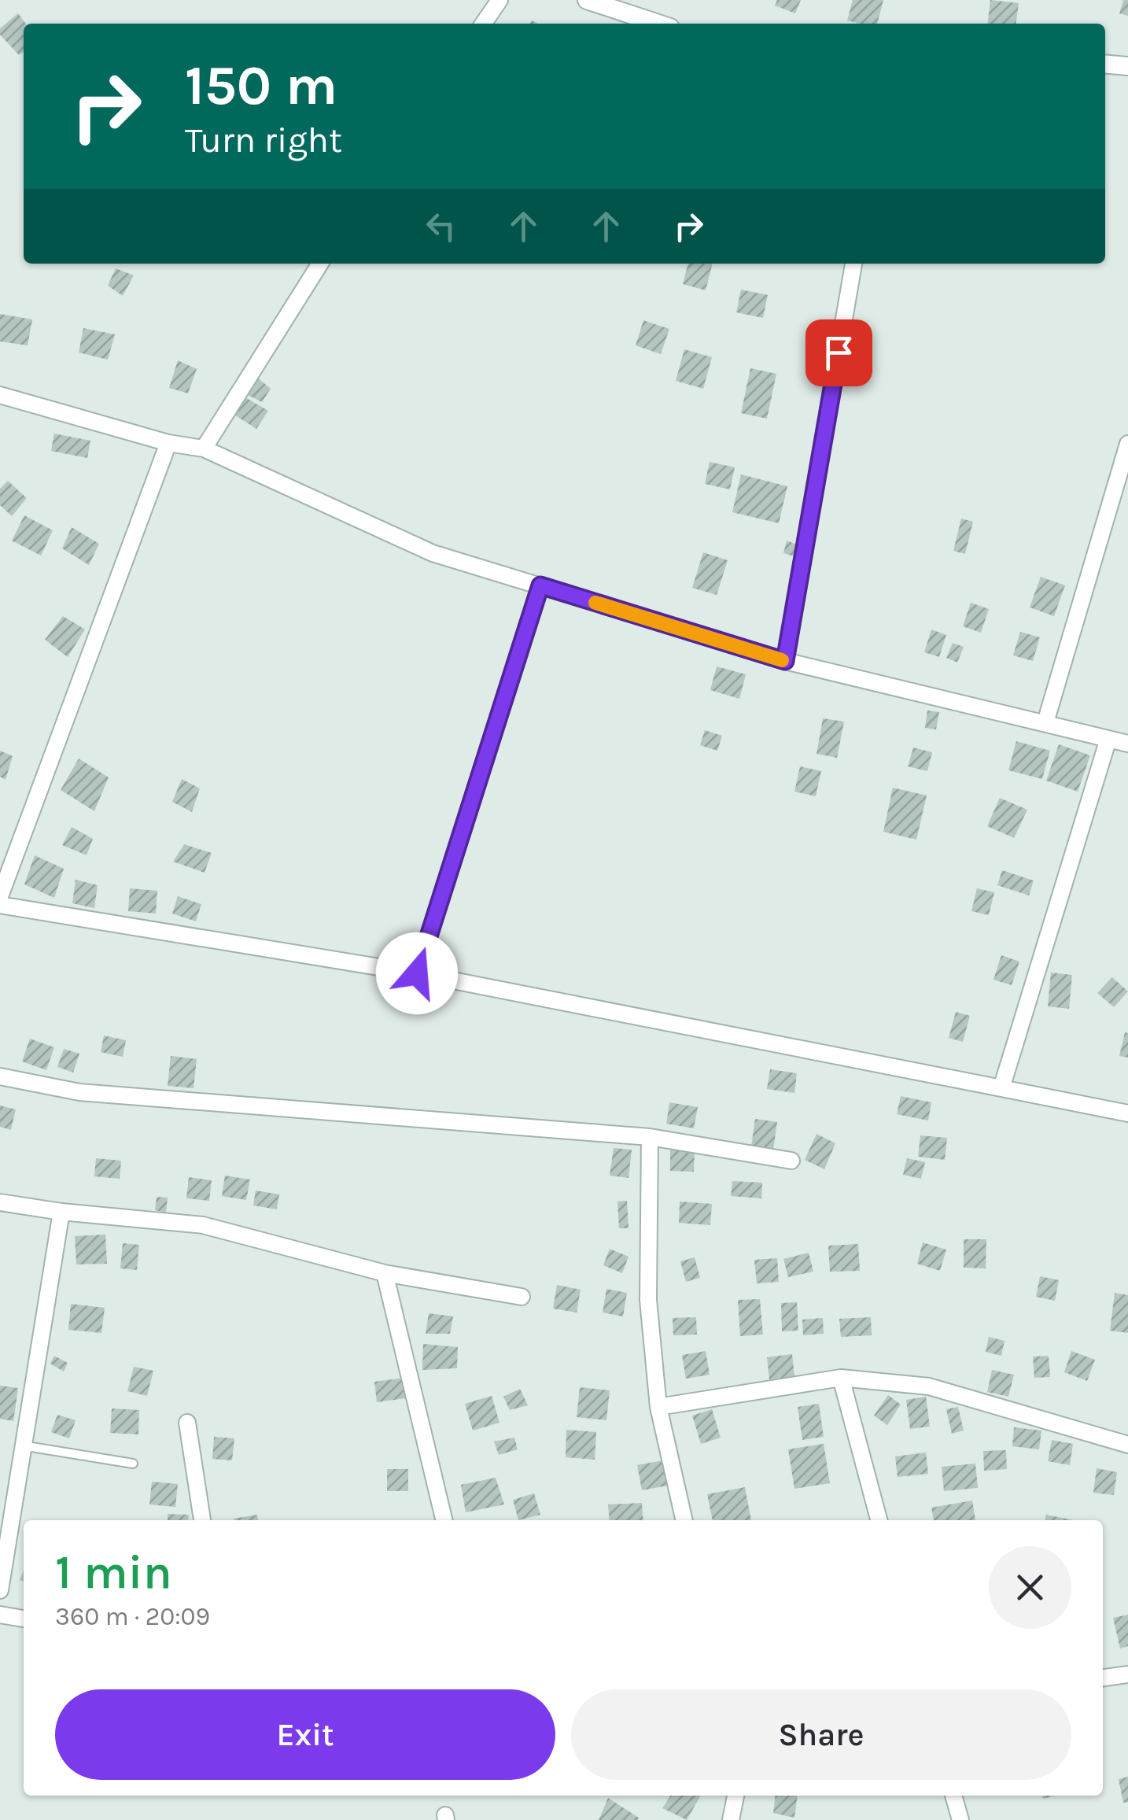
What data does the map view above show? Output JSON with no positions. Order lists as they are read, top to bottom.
{
  "page": {
    "turn": ["150 m", "Turn right"],
    "heading": ["1 min", "360 m · 20:09"],
    "buttons": ["Exit", "Share"]
  }
}
